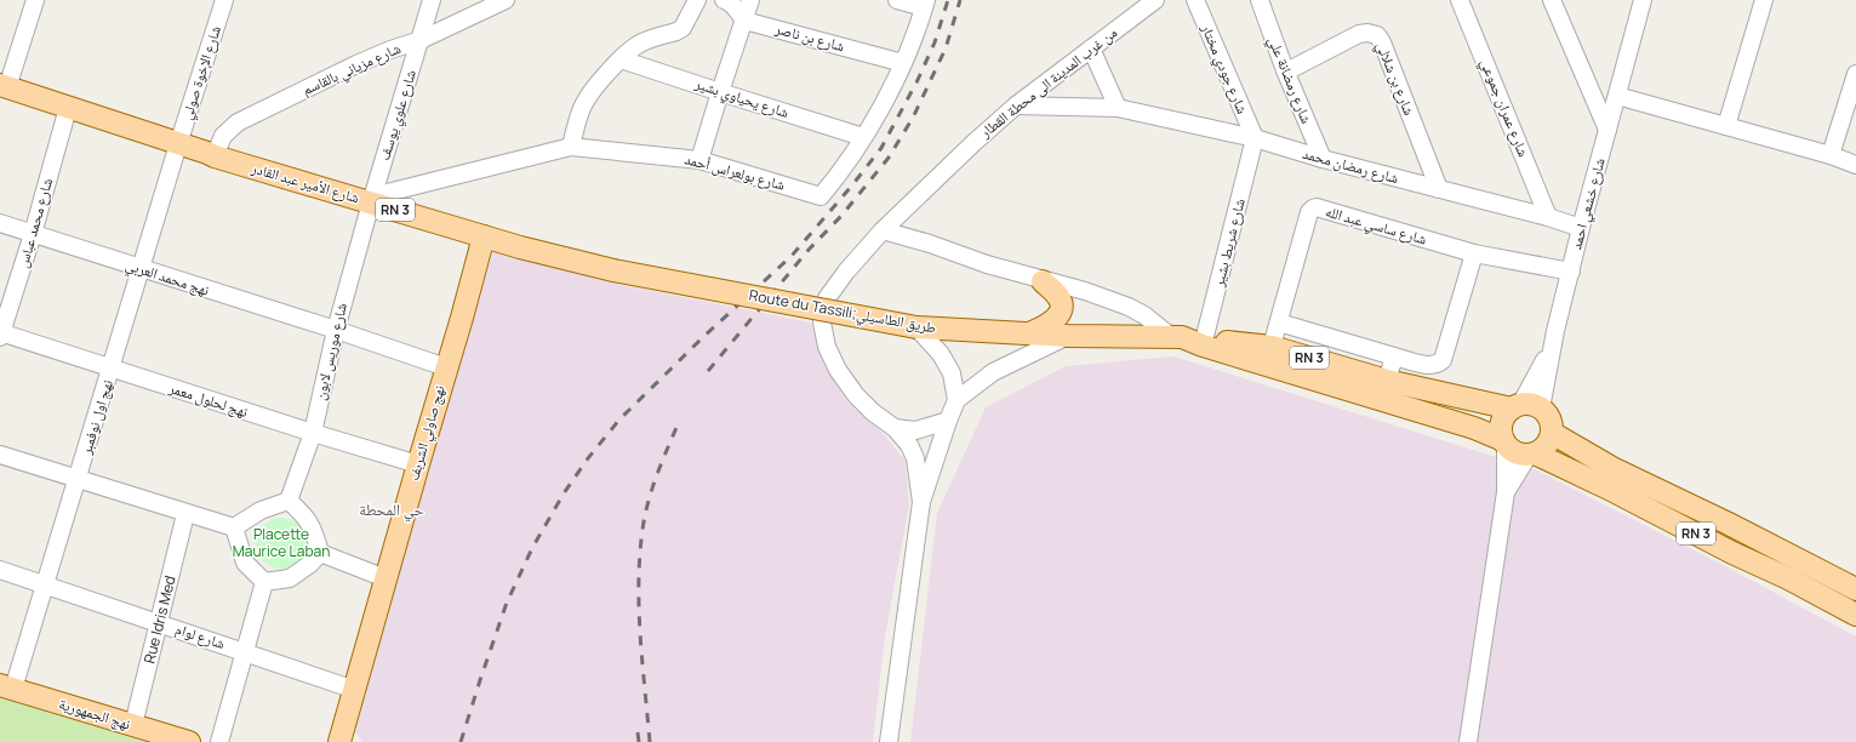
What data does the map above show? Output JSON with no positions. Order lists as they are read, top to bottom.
{
  "streets": {
    "main road": [
      "شارع الأمير عبد القادر",
      "RN 3",
      "Route du Tassili;طريق الطاسيلي",
      "نهج صاولي الشربف",
      "نهج الجمهورية"
    ],
    "street": [
      "شارع بن ناصر",
      "شارع مزياني بالقاسم",
      "شارع جودي مختار",
      "شارع الإخوة صولي",
      "شارع بن شلالي",
      "شارع رمضانة علي",
      "من غرب المدينة الى محطة القطار",
      "شارع يحياوي بشير",
      "شارع عمران جموعي",
      "شارع علوي يوسف",
      "شارع رمضان محمد",
      "شارع بولعراس أحمد",
      "شارع خشعي احمد",
      "شارع محمد عباس",
      "شارع ساسي عبد الله",
      "شارع شريط بشير",
      "نهج محمد العربي",
      "شارع موريس لابون",
      "نهج لحلول معمر",
      "نهج اول نوفمبر",
      "Rue Idris Med",
      "شارع لوام"
    ]
  },
  "crossings": [
    ["شارع بن ناصر", "شارع بولعراس أحمد"],
    ["شارع مزياني بالقاسم", "شارع علوي يوسف"],
    ["شارع مزياني بالقاسم", "شارع الأمير عبد القادر"],
    ["شارع جودي مختار", "شارع رمضان محمد"],
    ["شارع جودي مختار", "شارع شريط بشير"],
    ["شارع الإخوة صولي", "شارع الأمير عبد القادر"],
    ["شارع الإخوة صولي", "نهج اول نوفمبر"],
    ["شارع بن شلالي", "شارع رمضانة علي"],
    ["شارع بن شلالي", "شارع رمضان محمد"],
    ["شارع رمضانة علي", "شارع رمضان محمد"],
    ["من غرب المدينة الى محطة القطار", "شارع رمضان محمد"],
    ["شارع يحياوي بشير", "شارع بولعراس أحمد"],
    ["شارع عمران جموعي", "شارع رمضان محمد"],
    ["شارع علوي يوسف", "شارع بولعراس أحمد"],
    ["شارع علوي يوسف", "شارع الأمير عبد القادر"],
    ["شارع علوي يوسف", "شارع موريس لابون"],
    ["شارع رمضان محمد", "شارع خشعي احمد"],
    ["شارع رمضان محمد", "شارع شريط بشير"],
    ["شارع بولعراس أحمد", "شارع الأمير عبد القادر"],
    ["شارع بولعراس أحمد", "شارع موريس لابون"],
    ["شارع الأمير عبد القادر", "شارع محمد عباس"],
    ["شارع الأمير عبد القادر", "Route du Tassili;طريق الطاسيلي"],
    ["شارع الأمير عبد القادر", "شارع موريس لابون"],
    ["شارع الأمير عبد القادر", "نهج اول نوفمبر"],
    ["شارع الأمير عبد القادر", "نهج صاولي الشربف"],
    ["شارع خشعي احمد", "RN 3"],
    ["شارع خشعي احمد", "شارع ساسي عبد الله"],
    ["شارع خشعي احمد", "Route du Tassili;طريق الطاسيلي"],
    ["RN 3", "Route du Tassili;طريق الطاسيلي"],
    ["شارع محمد عباس", "نهج محمد العربي"],
    ["شارع محمد عباس", "نهج لحلول معمر"],
    ["شارع ساسي عبد الله", "Route du Tassili;طريق الطاسيلي"],
    ["شارع شريط بشير", "Route du Tassili;طريق الطاسيلي"],
    ["نهج محمد العربي", "شارع موريس لابون"],
    ["نهج محمد العربي", "نهج اول نوفمبر"],
    ["نهج محمد العربي", "نهج صاولي الشربف"],
    ["شارع موريس لابون", "نهج لحلول معمر"],
    ["نهج لحلول معمر", "نهج اول نوفمبر"],
    ["نهج لحلول معمر", "نهج صاولي الشربف"],
    ["نهج اول نوفمبر", "شارع لوام"],
    ["نهج اول نوفمبر", "نهج الجمهورية"],
    ["نهج صاولي الشربف", "شارع لوام"],
    ["Rue Idris Med", "شارع لوام"],
    ["Rue Idris Med", "نهج الجمهورية"]
  ],
  "districts": ["حي المحطة"],
  "parks": ["Placette Maurice Laban"]
}
